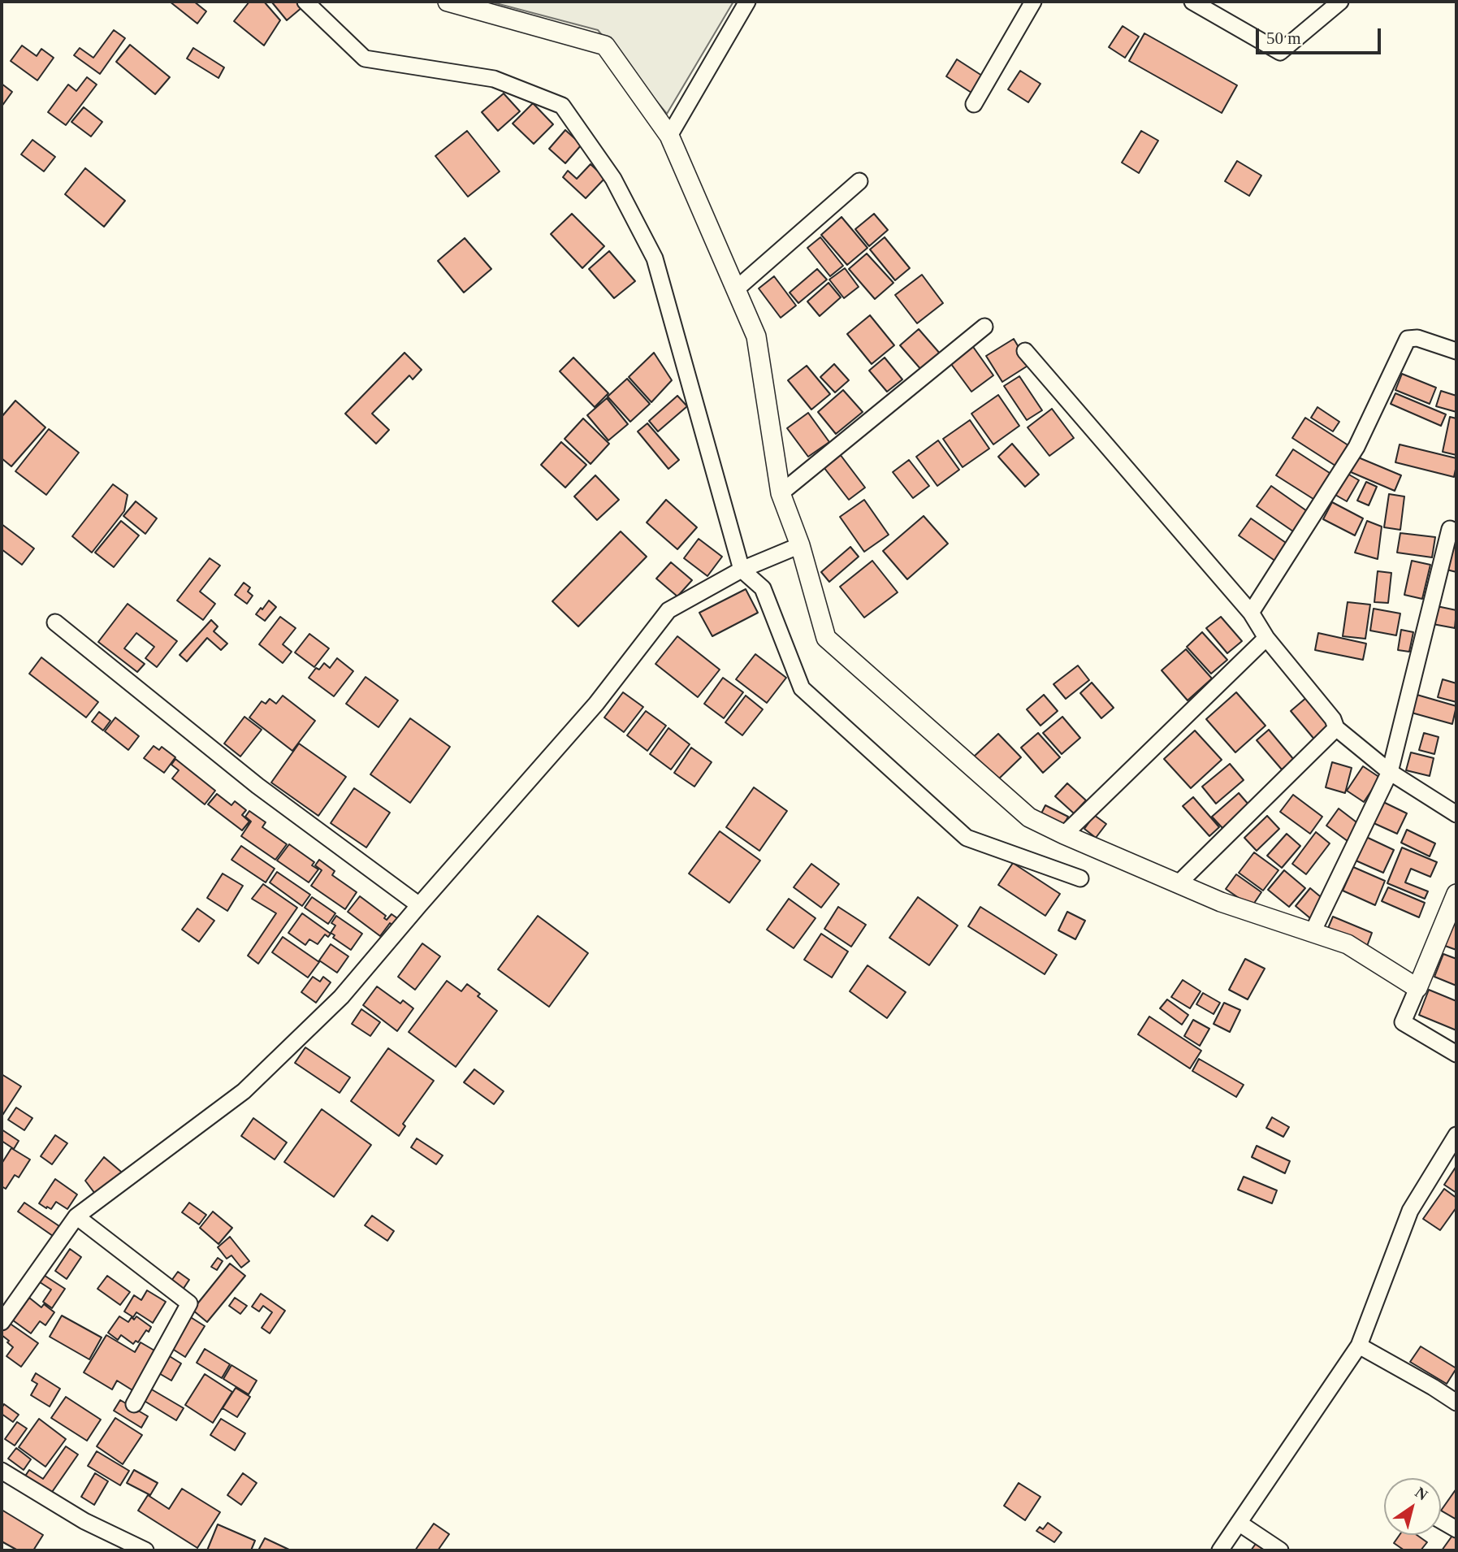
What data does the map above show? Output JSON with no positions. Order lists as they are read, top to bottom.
{
  "scale_bar": "50 m",
  "north": "top right"
}
